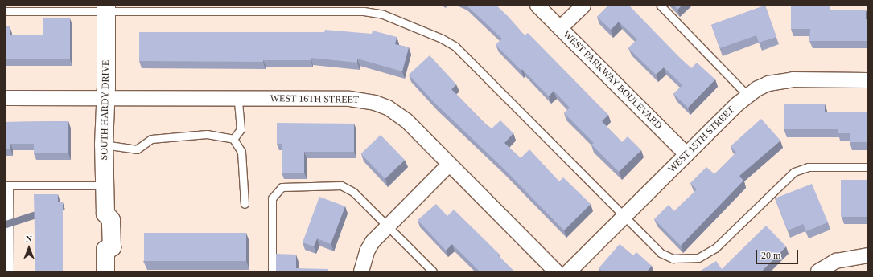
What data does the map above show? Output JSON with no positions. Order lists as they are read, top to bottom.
{
  "streets": {
    "street": [
      "WEST PARKWAY BOULEVARD",
      "WEST 16TH STREET",
      "SOUTH HARDY DRIVE",
      "WEST 15TH STREET"
    ]
  },
  "crossings": [
    ["WEST PARKWAY BOULEVARD", "WEST 15TH STREET"],
    ["WEST 16TH STREET", "SOUTH HARDY DRIVE"]
  ],
  "scale_bar": "20 m",
  "north": "top"
}
